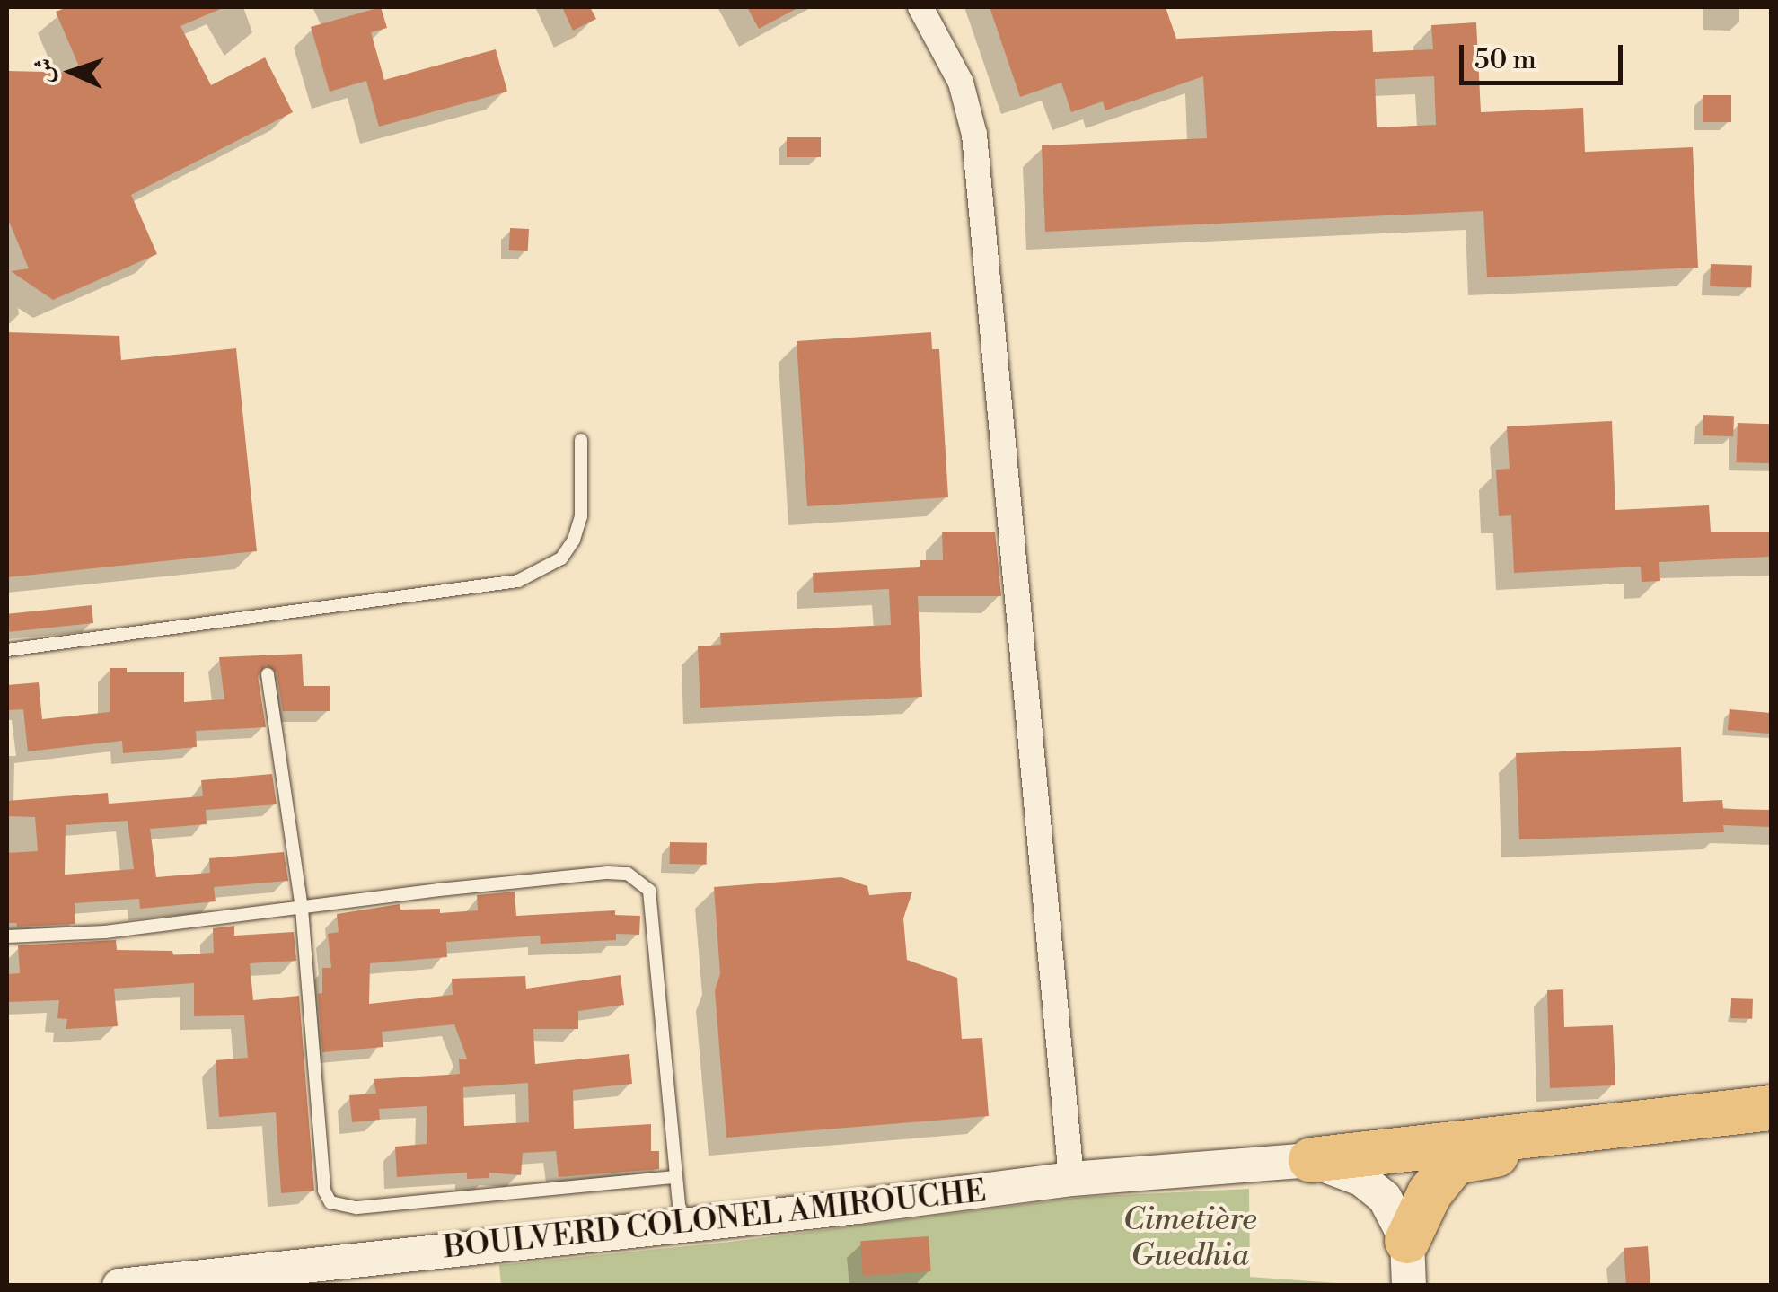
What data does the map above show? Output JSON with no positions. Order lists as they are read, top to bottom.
{
  "streets": {
    "main road": ["BOULVERD COLONEL AMIROUCHE"]
  },
  "parks": ["Cimetière Guedhia"],
  "scale_bar": "50 m",
  "north": "left"
}
